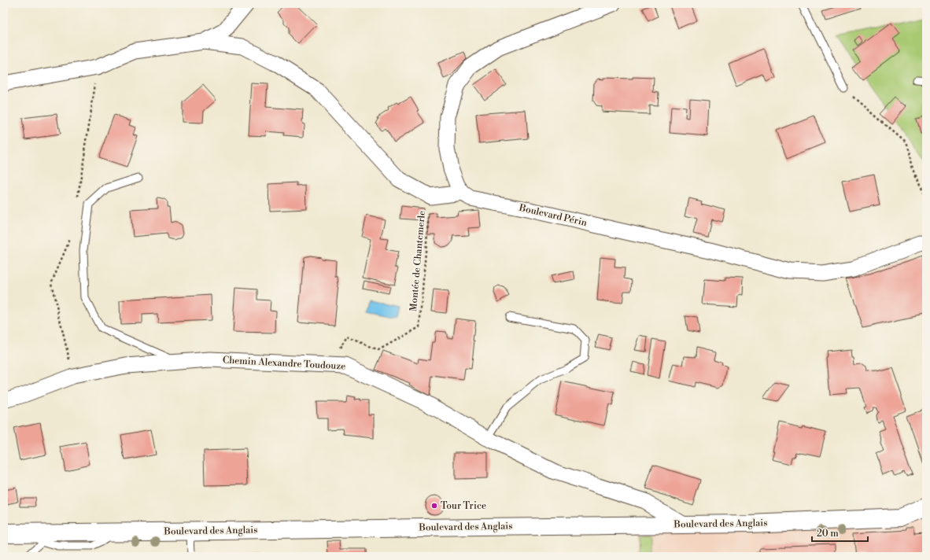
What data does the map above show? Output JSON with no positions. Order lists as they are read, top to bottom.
{
  "streets": {
    "street": ["Boulevard Périn", "Chemin Alexandre Toudouze", "Boulevard des Anglais"],
    "path": ["Montée de Chantemerle"]
  },
  "crossings": [
    ["Chemin Alexandre Toudouze", "Boulevard des Anglais"]
  ],
  "places": ["Tour Trice"],
  "scale_bar": "20 m"
}
